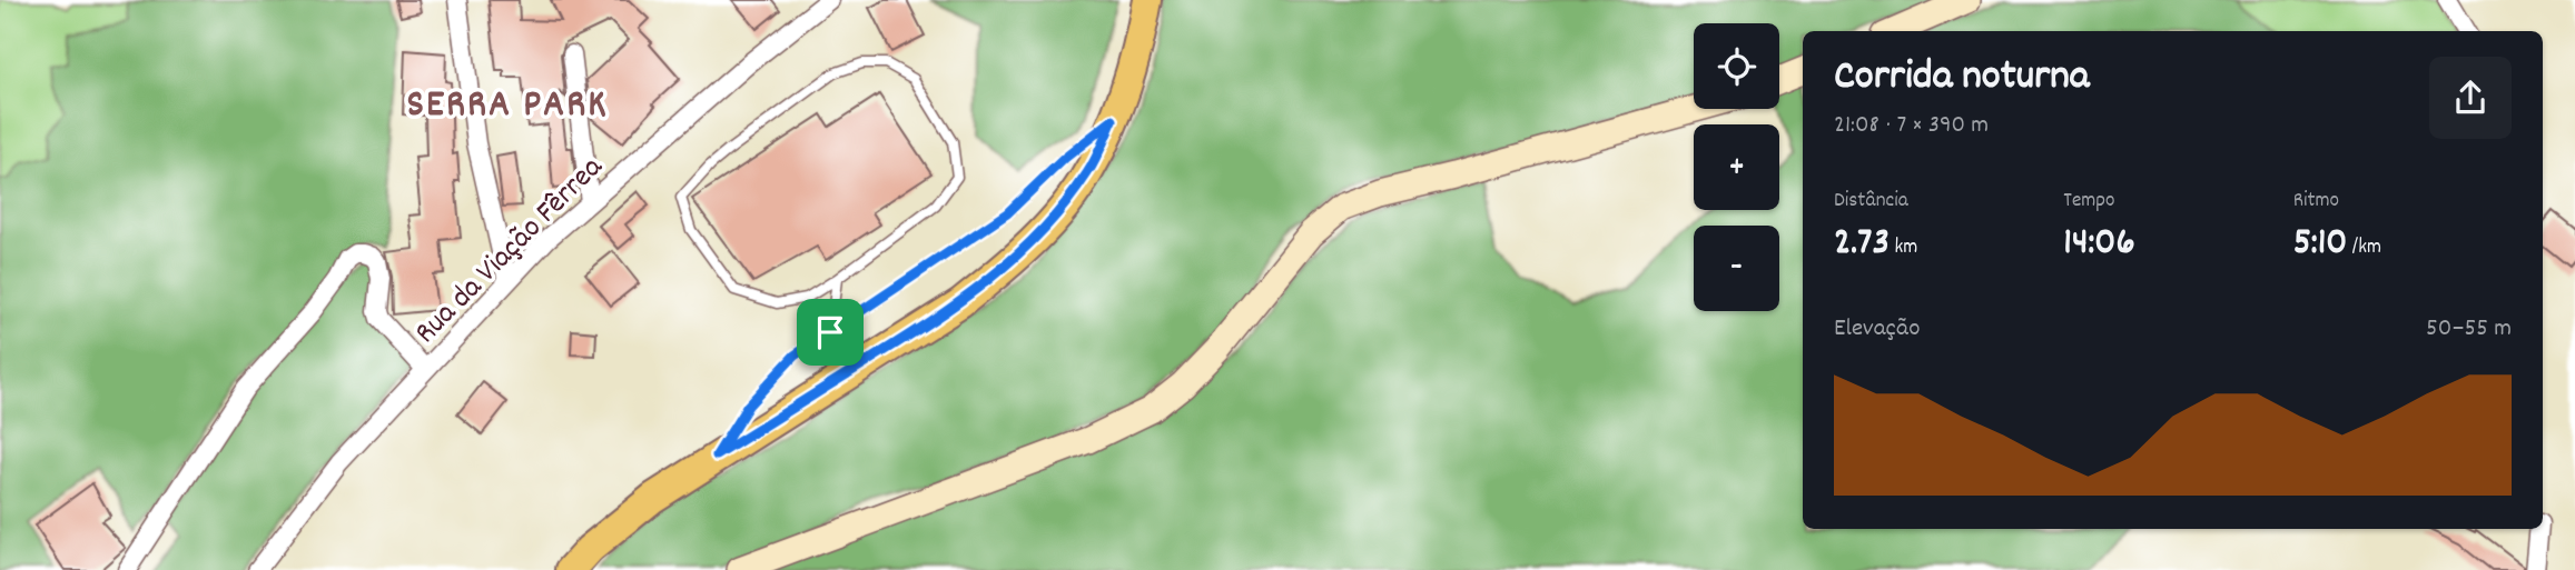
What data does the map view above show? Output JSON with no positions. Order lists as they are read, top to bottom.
{
  "streets": {
    "street": ["Rua da Viação Fêrrea"]
  },
  "districts": ["SERRA PARK"],
  "page": {
    "map_buttons": ["+", "−"],
    "heading": ["Corrida noturna", "21:08 · 7 × 390 m"],
    "stats": [
      ["Distância", "2.73 km"],
      ["Tempo", "14:06"],
      ["Ritmo", "5:10 /km"]
    ],
    "chart": ["Elevação", "50–55 m"]
  }
}
